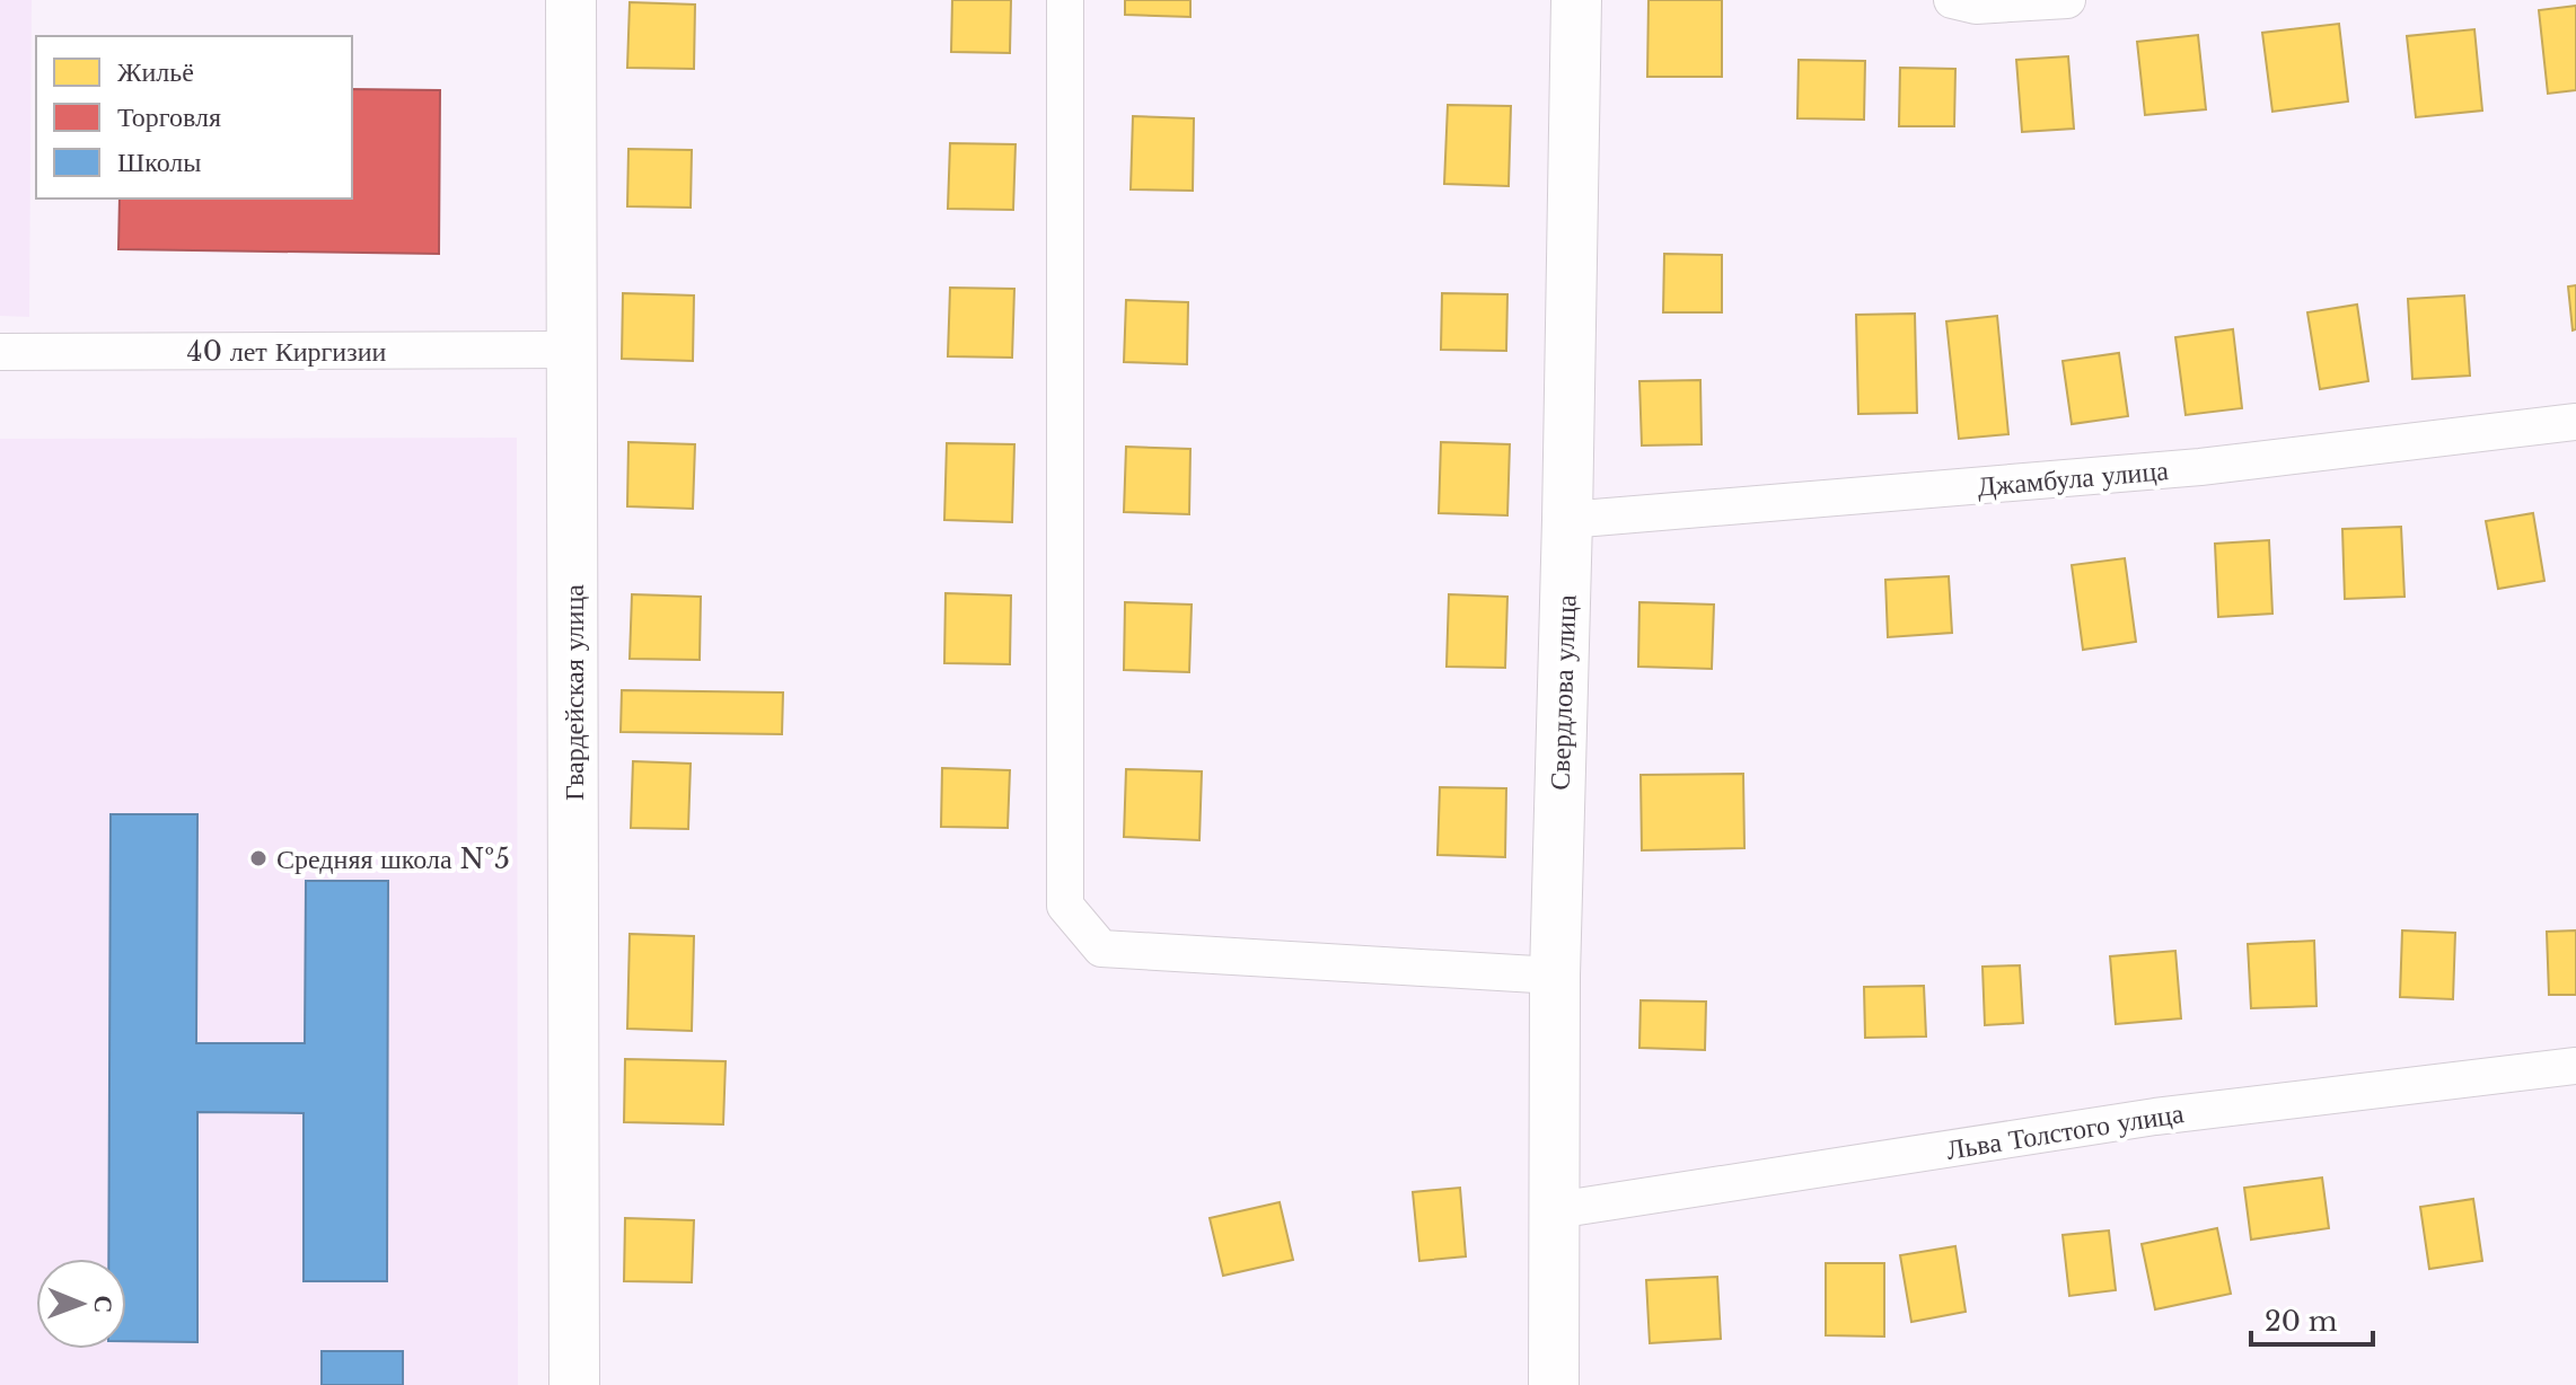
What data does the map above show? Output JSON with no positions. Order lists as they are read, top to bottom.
{
  "streets": {
    "street": [
      "40 лет Киргизии",
      "Джамбула улица",
      "Гвардейская улица",
      "Свердлова улица",
      "Льва Толстого улица"
    ]
  },
  "crossings": [
    ["40 лет Киргизии", "Гвардейская улица"],
    ["Джамбула улица", "Свердлова улица"],
    ["Свердлова улица", "Льва Толстого улица"]
  ],
  "places": ["Средняя школа №5"],
  "legend": ["Жильё", "Торговля", "Школы"],
  "scale_bar": "20 m",
  "north": "right"
}
